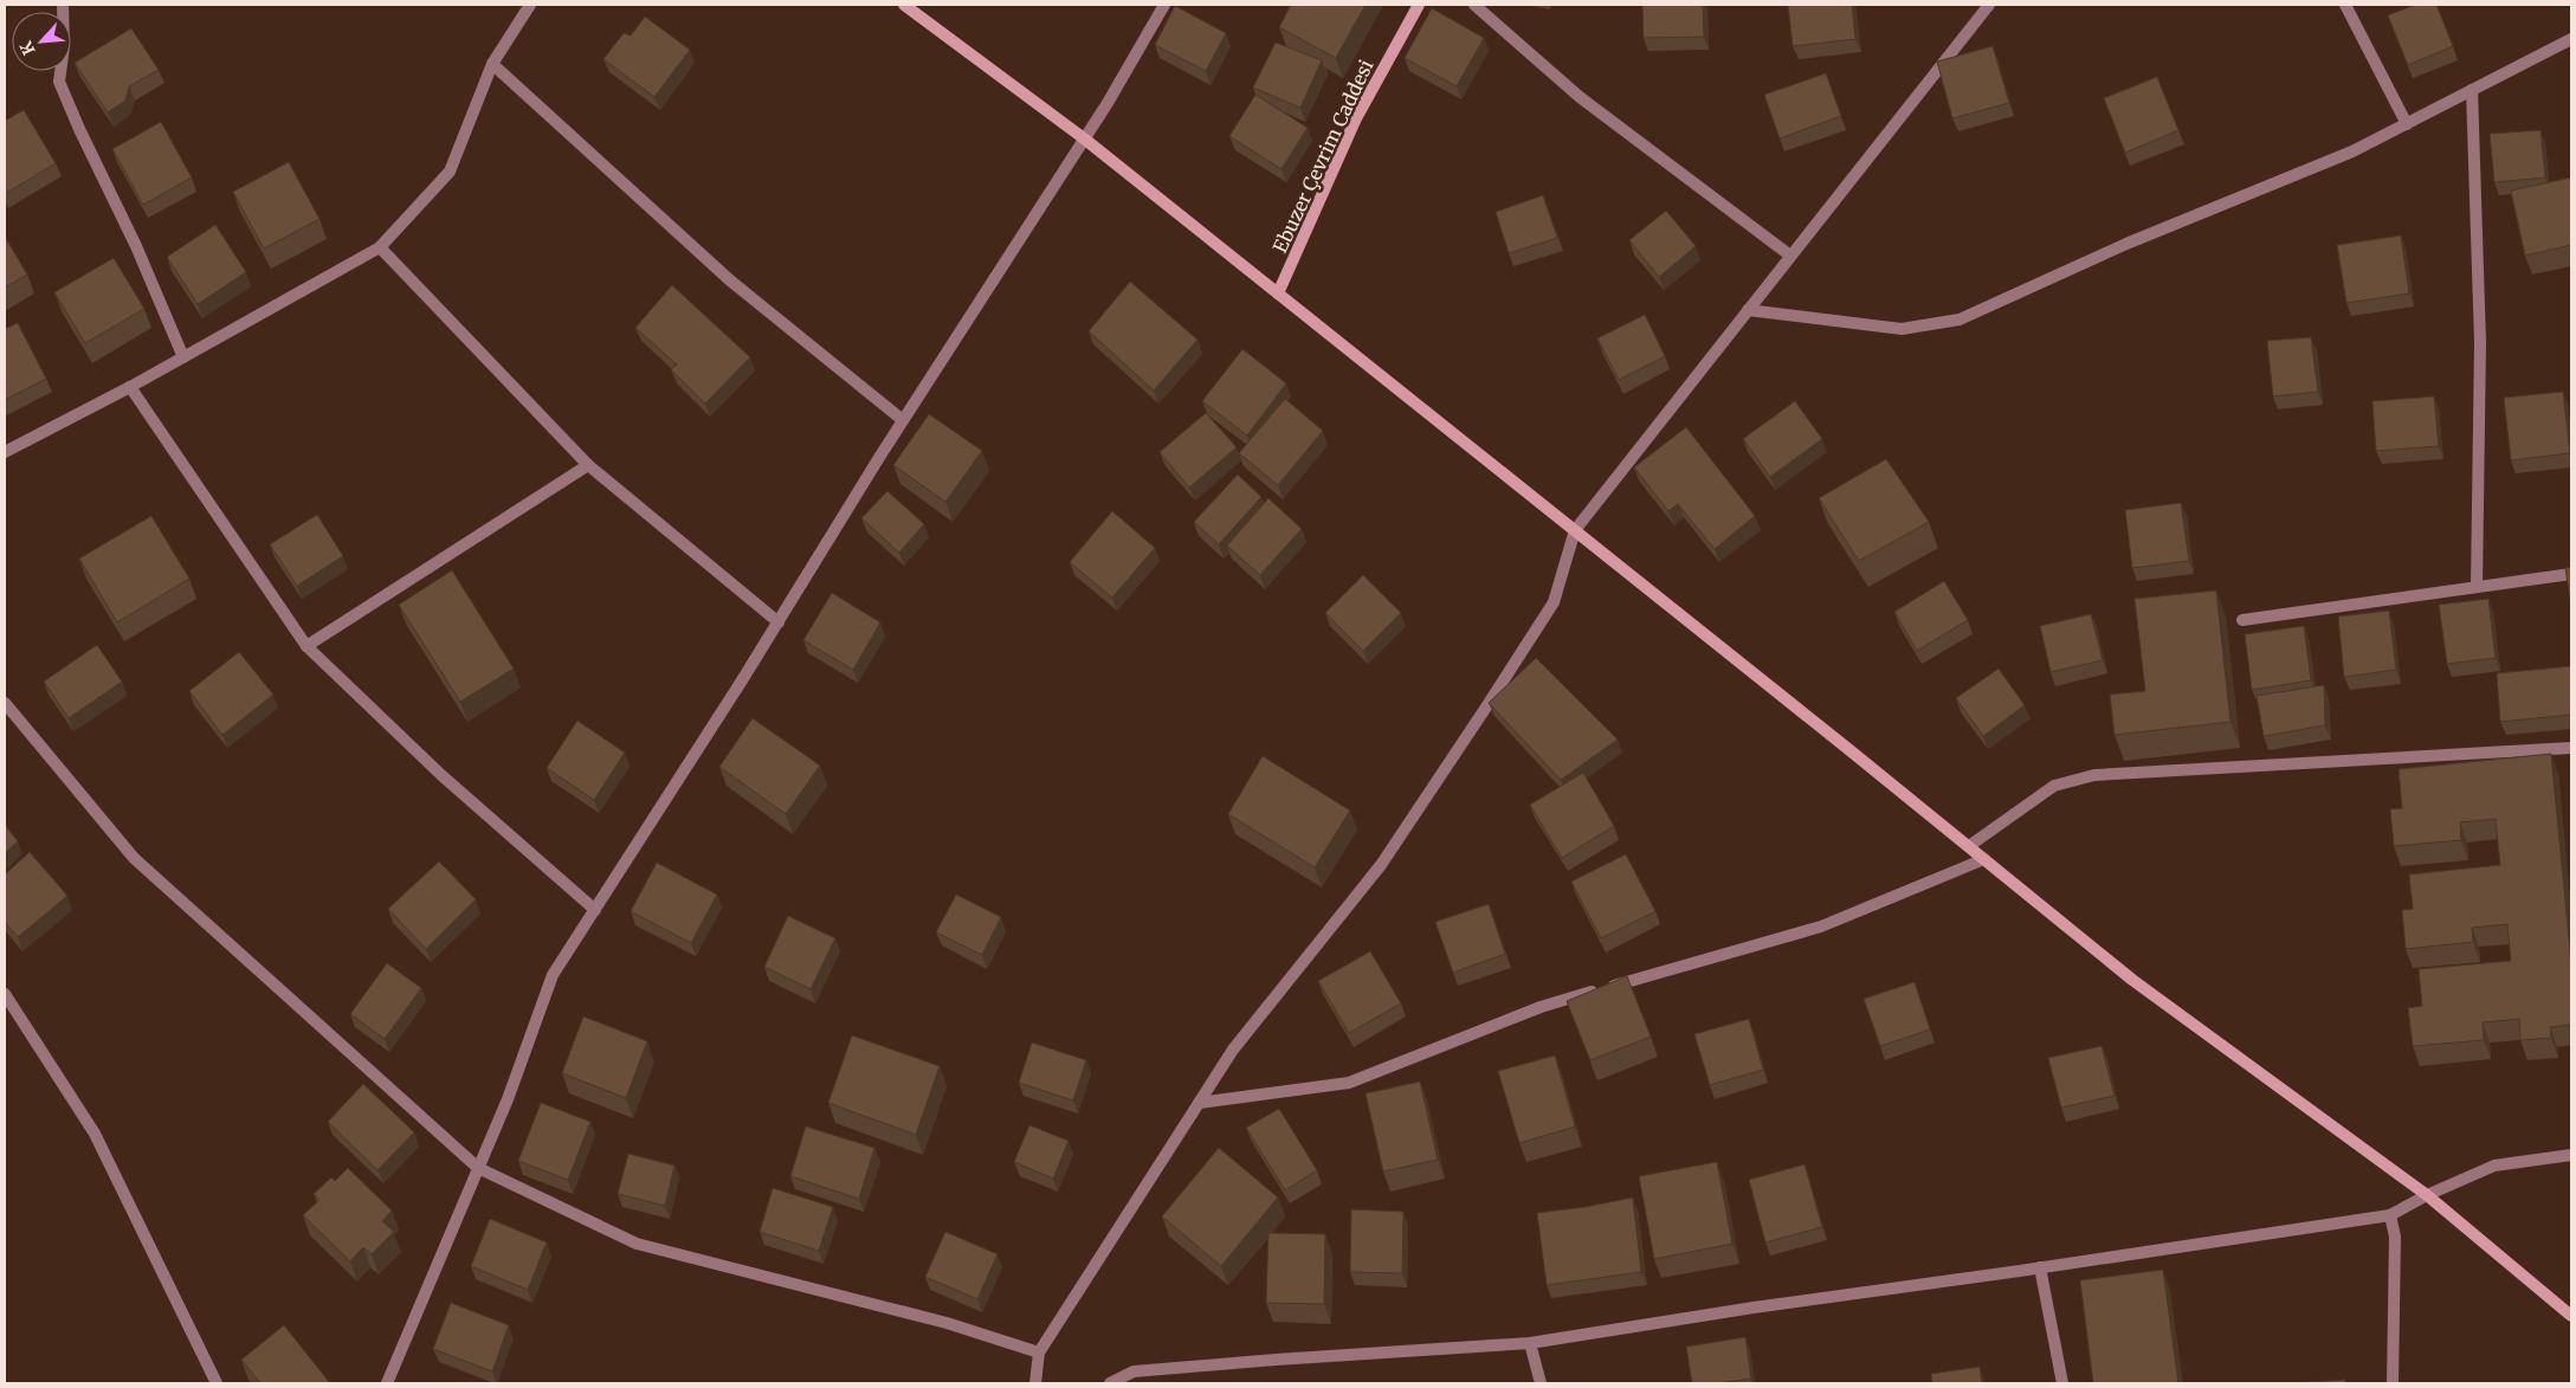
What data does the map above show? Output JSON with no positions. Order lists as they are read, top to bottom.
{
  "streets": {
    "street": ["Ebuzer Çevrim Caddesi"]
  },
  "north": "bottom left"
}
